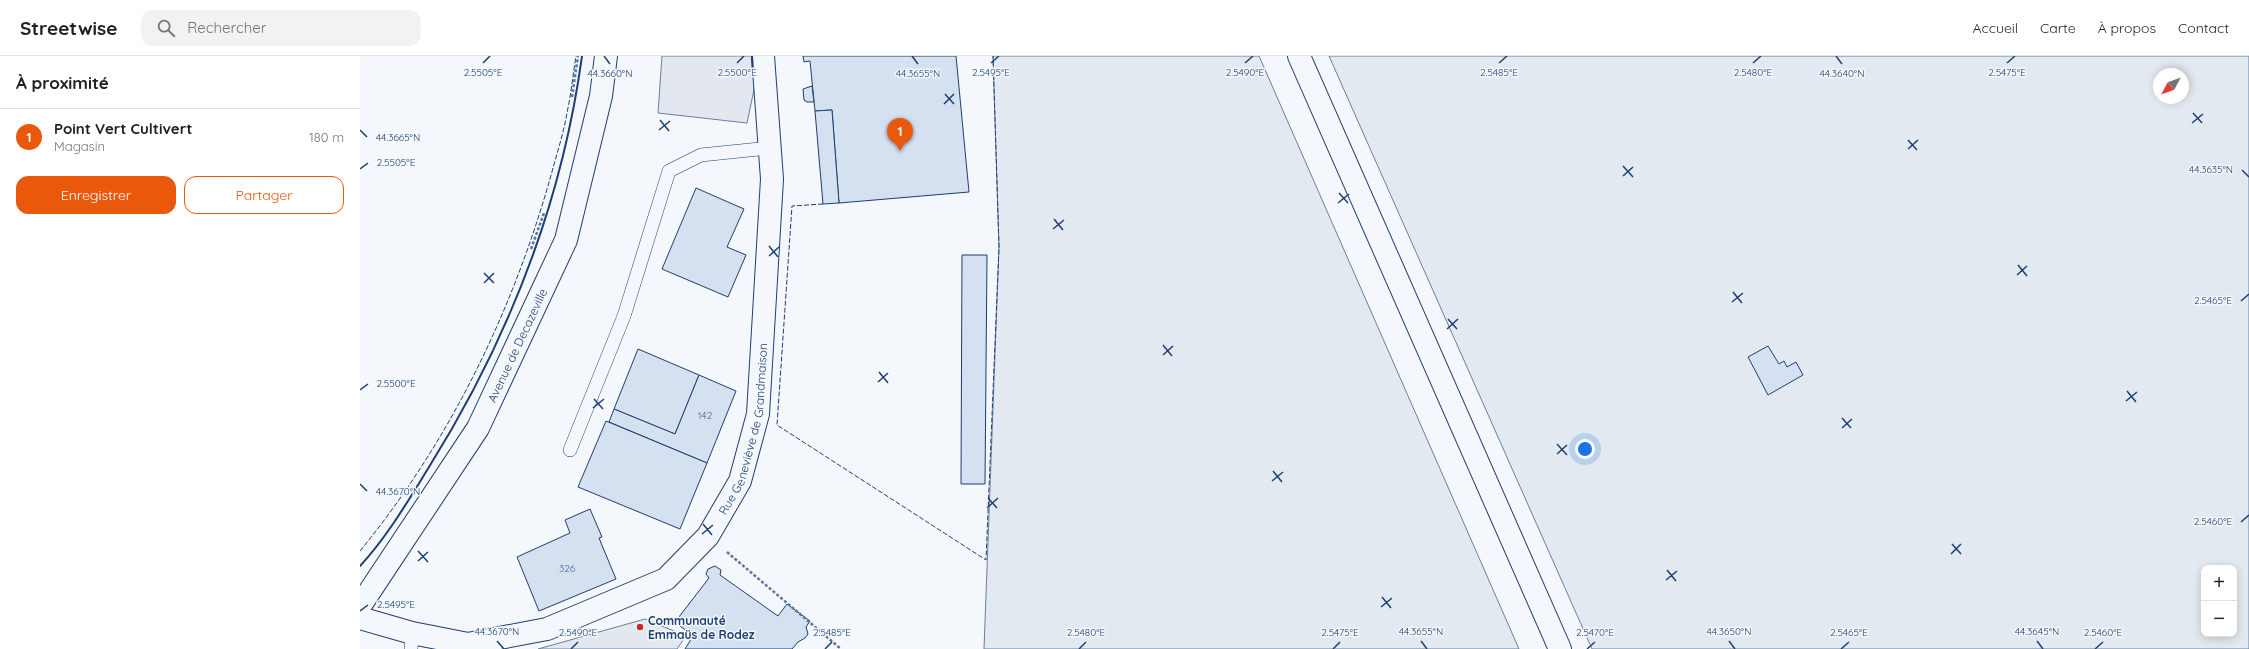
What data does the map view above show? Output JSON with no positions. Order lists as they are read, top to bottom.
{
  "streets": {
    "main road": ["Avenue de Decazeville", "Rue Geneviève de Grandmaison"]
  },
  "places": ["Communauté Emmaüs de Rodez"],
  "house_numbers": ["142", "326"],
  "north": "bottom left",
  "page": {
    "header": "Streetwise",
    "search": "Rechercher",
    "nav": [
      "Accueil",
      "Carte",
      "À propos",
      "Contact"
    ],
    "heading": "À proximité",
    "list": [
      {
        "mark": "1",
        "name": "Point Vert Cultivert",
        "note": "Magasin",
        "value": "180 m"
      }
    ],
    "pins": "1",
    "buttons": ["Enregistrer", "Partager"],
    "map_buttons": ["+", "−"]
  },
  "coordinates": [
    "2.5505°E",
    "2.5500°E",
    "2.5495°E",
    "2.5490°E",
    "2.5485°E",
    "2.5480°E",
    "2.5475°E",
    "44.3660°N",
    "44.3655°N",
    "44.3640°N",
    "44.3665°N",
    "44.3635°N",
    "2.5465°E",
    "44.3670°N",
    "2.5460°E",
    "44.3650°N",
    "44.3645°N",
    "2.5470°E"
  ]
}
